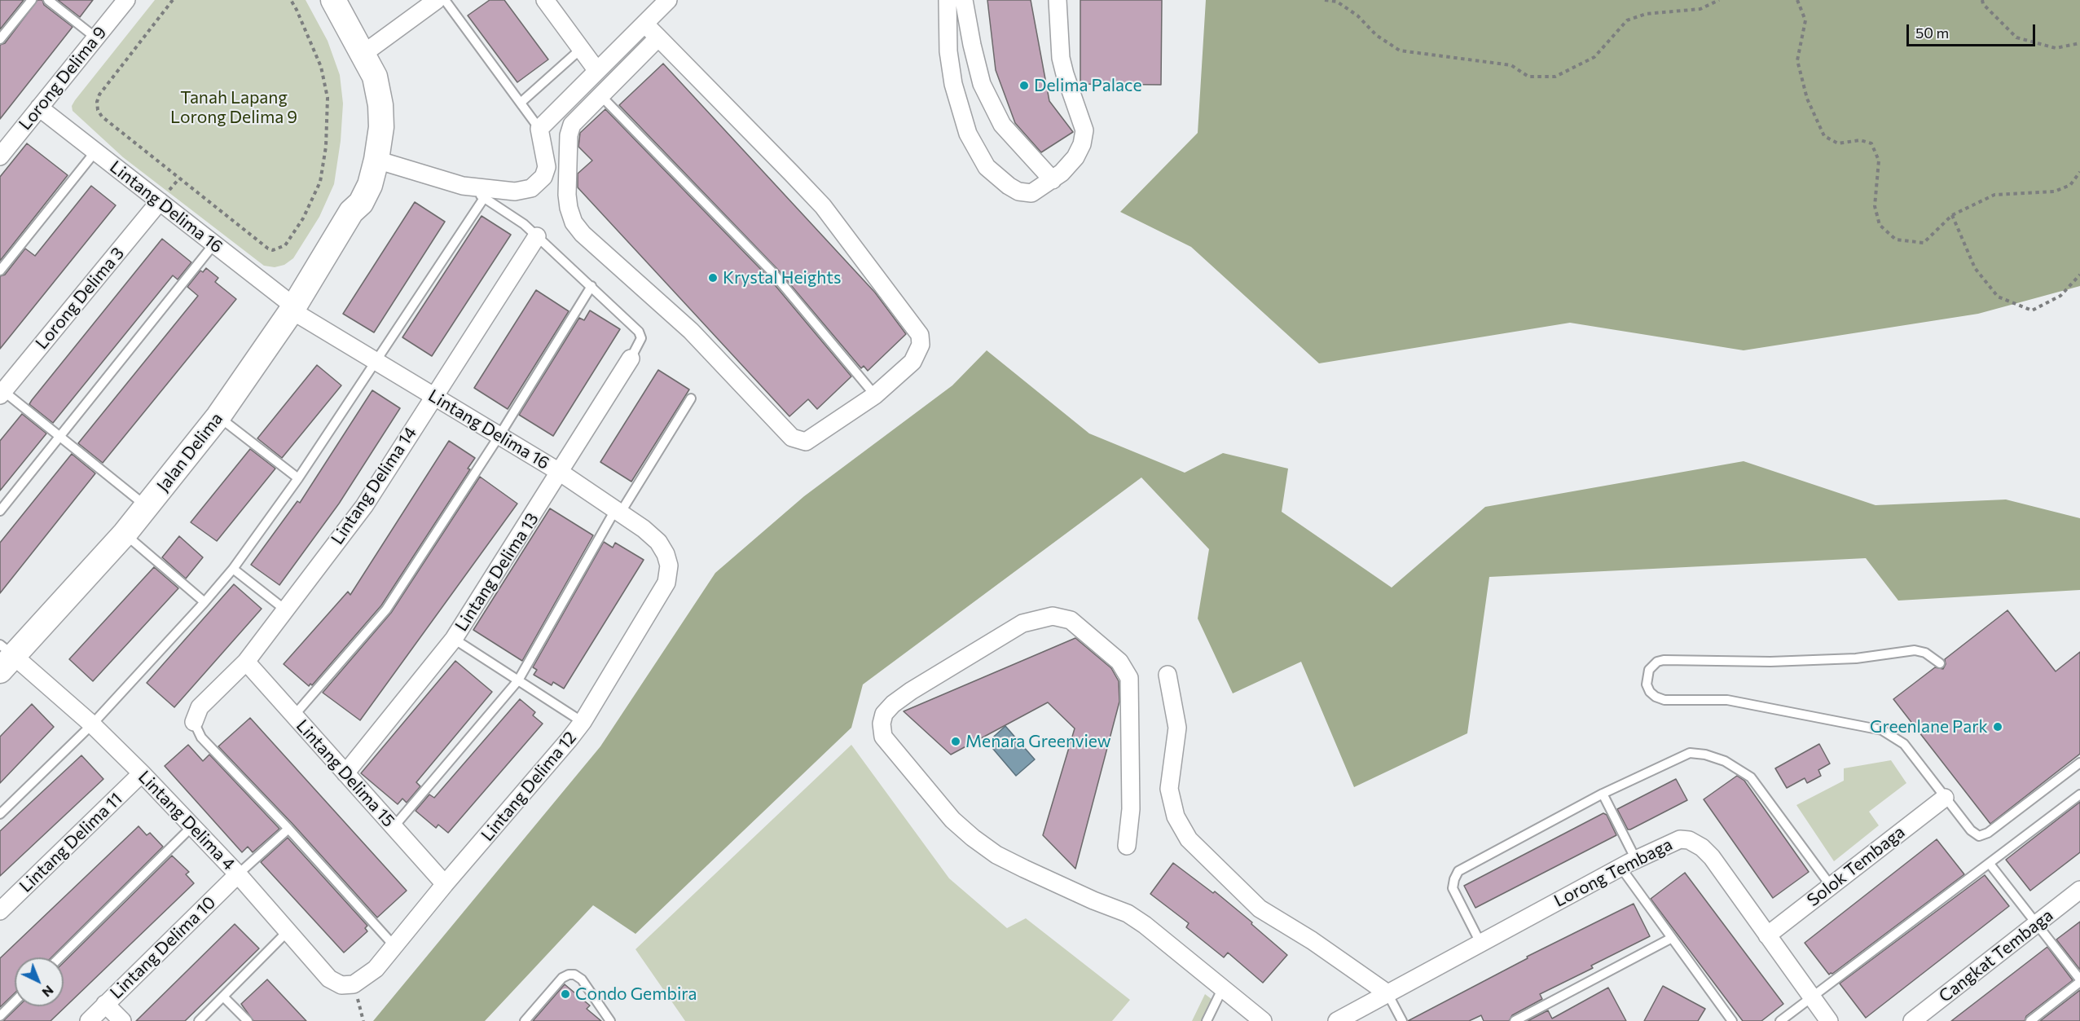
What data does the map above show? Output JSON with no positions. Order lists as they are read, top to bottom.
{
  "streets": {
    "street": [
      "Lorong Delima 9",
      "Lintang Delima 16",
      "Lorong Delima 3",
      "Jalan Delima",
      "Lintang Delima 14",
      "Lintang Delima 13",
      "Lintang Delima 15",
      "Lintang Delima 12",
      "Lintang Delima 4",
      "Lintang Delima 11",
      "Solok Tembaga",
      "Lorong Tembaga",
      "Lintang Delima 10",
      "Cangkat Tembaga"
    ]
  },
  "crossings": [
    ["Lorong Delima 9", "Lintang Delima 16"],
    ["Lintang Delima 16", "Lorong Delima 3"],
    ["Lintang Delima 16", "Jalan Delima"],
    ["Lintang Delima 16", "Lintang Delima 14"],
    ["Lintang Delima 16", "Lintang Delima 13"],
    ["Lintang Delima 16", "Lintang Delima 12"],
    ["Jalan Delima", "Lintang Delima 4"],
    ["Lintang Delima 14", "Lintang Delima 15"],
    ["Lintang Delima 13", "Lintang Delima 15"],
    ["Lintang Delima 15", "Lintang Delima 12"],
    ["Lintang Delima 12", "Lintang Delima 4"],
    ["Lintang Delima 4", "Lintang Delima 11"],
    ["Lintang Delima 4", "Lintang Delima 10"],
    ["Solok Tembaga", "Lorong Tembaga"]
  ],
  "parks": ["Tanah Lapang Lorong Delima 9"],
  "places": [
    "Delima Palace",
    "Krystal Heights",
    "Greenlane Park",
    "Menara Greenview",
    "Condo Gembira"
  ],
  "scale_bar": "50 m",
  "north": "bottom right"
}
